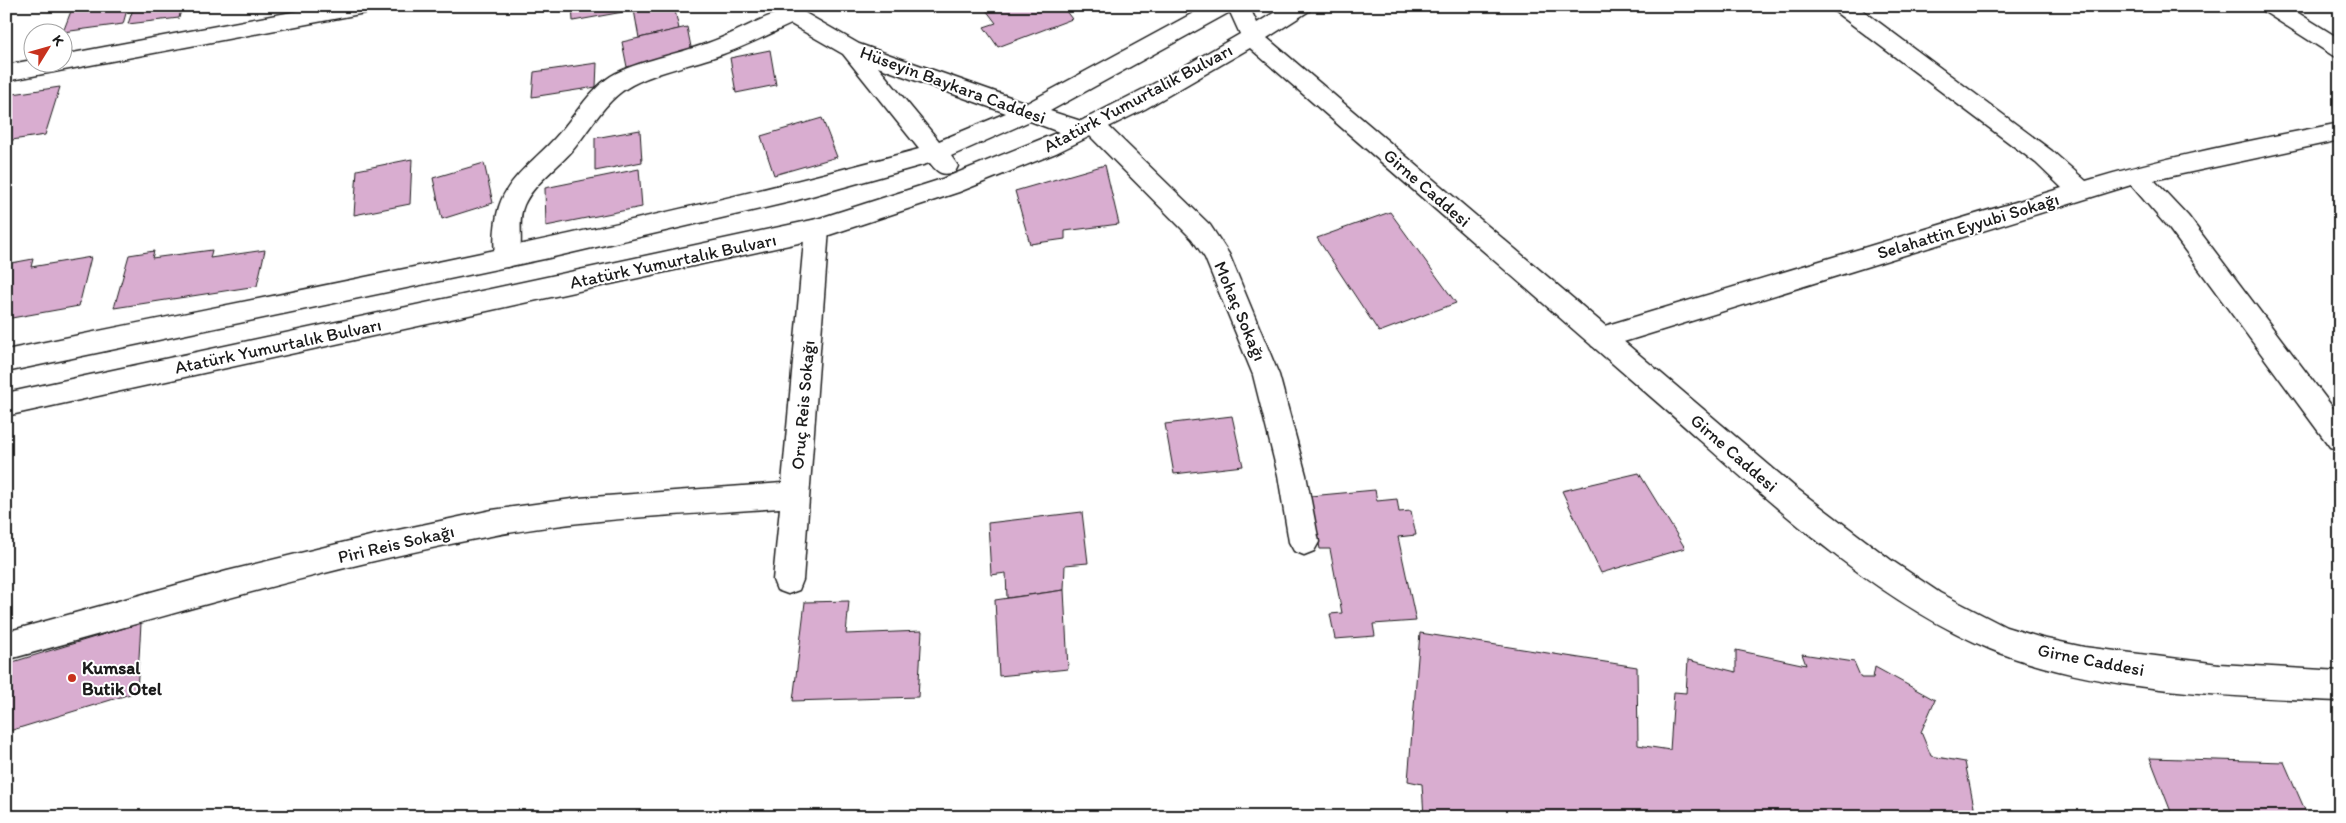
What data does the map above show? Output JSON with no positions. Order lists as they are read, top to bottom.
{
  "streets": {
    "street": [
      "Hüseyin Baykara Caddesi",
      "Atatürk Yumurtalık Bulvarı",
      "Girne Caddesi",
      "Selahattin Eyyubi Sokağı",
      "Mohaç Sokağı",
      "Oruç Reis Sokağı",
      "Piri Reis Sokağı"
    ]
  },
  "crossings": [
    ["Hüseyin Baykara Caddesi", "Atatürk Yumurtalık Bulvarı"],
    ["Hüseyin Baykara Caddesi", "Mohaç Sokağı"],
    ["Atatürk Yumurtalık Bulvarı", "Girne Caddesi"],
    ["Atatürk Yumurtalık Bulvarı", "Mohaç Sokağı"],
    ["Atatürk Yumurtalık Bulvarı", "Oruç Reis Sokağı"],
    ["Girne Caddesi", "Selahattin Eyyubi Sokağı"],
    ["Oruç Reis Sokağı", "Piri Reis Sokağı"]
  ],
  "places": ["Kumsal Butik Otel"],
  "north": "top right"
}
